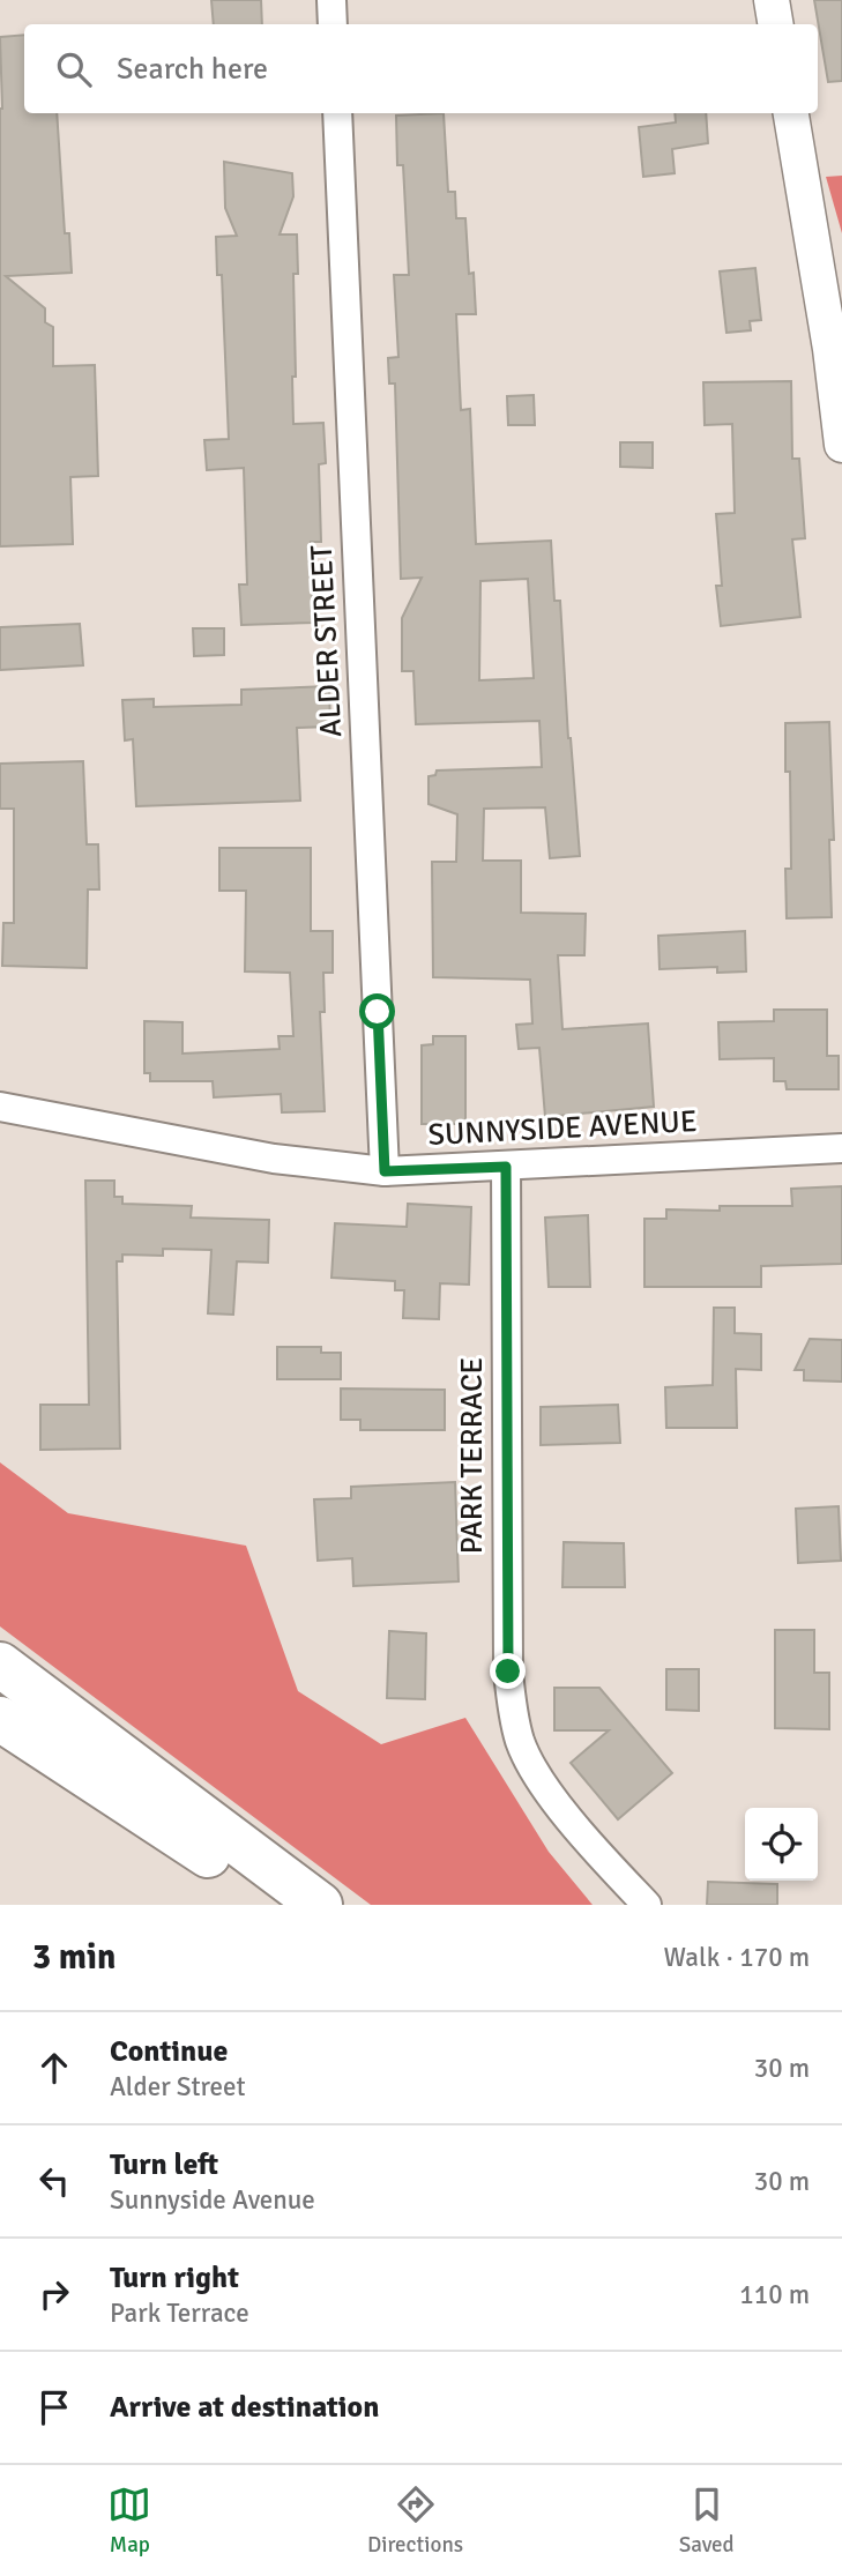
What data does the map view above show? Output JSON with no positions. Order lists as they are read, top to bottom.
{
  "streets": {
    "street": ["ALDER STREET", "SUNNYSIDE AVENUE", "PARK TERRACE"]
  },
  "crossings": [
    ["ALDER STREET", "SUNNYSIDE AVENUE"],
    ["SUNNYSIDE AVENUE", "PARK TERRACE"]
  ],
  "page": {
    "search": "Search here",
    "heading": ["3 min", "Walk · 170 m"],
    "list": [
      ["Continue", "Alder Street", "30 m"],
      ["Turn left", "Sunnyside Avenue", "30 m"],
      ["Turn right", "Park Terrace", "110 m"],
      "Arrive at destination"
    ],
    "nav": ["Map", "Directions", "Saved"]
  }
}
